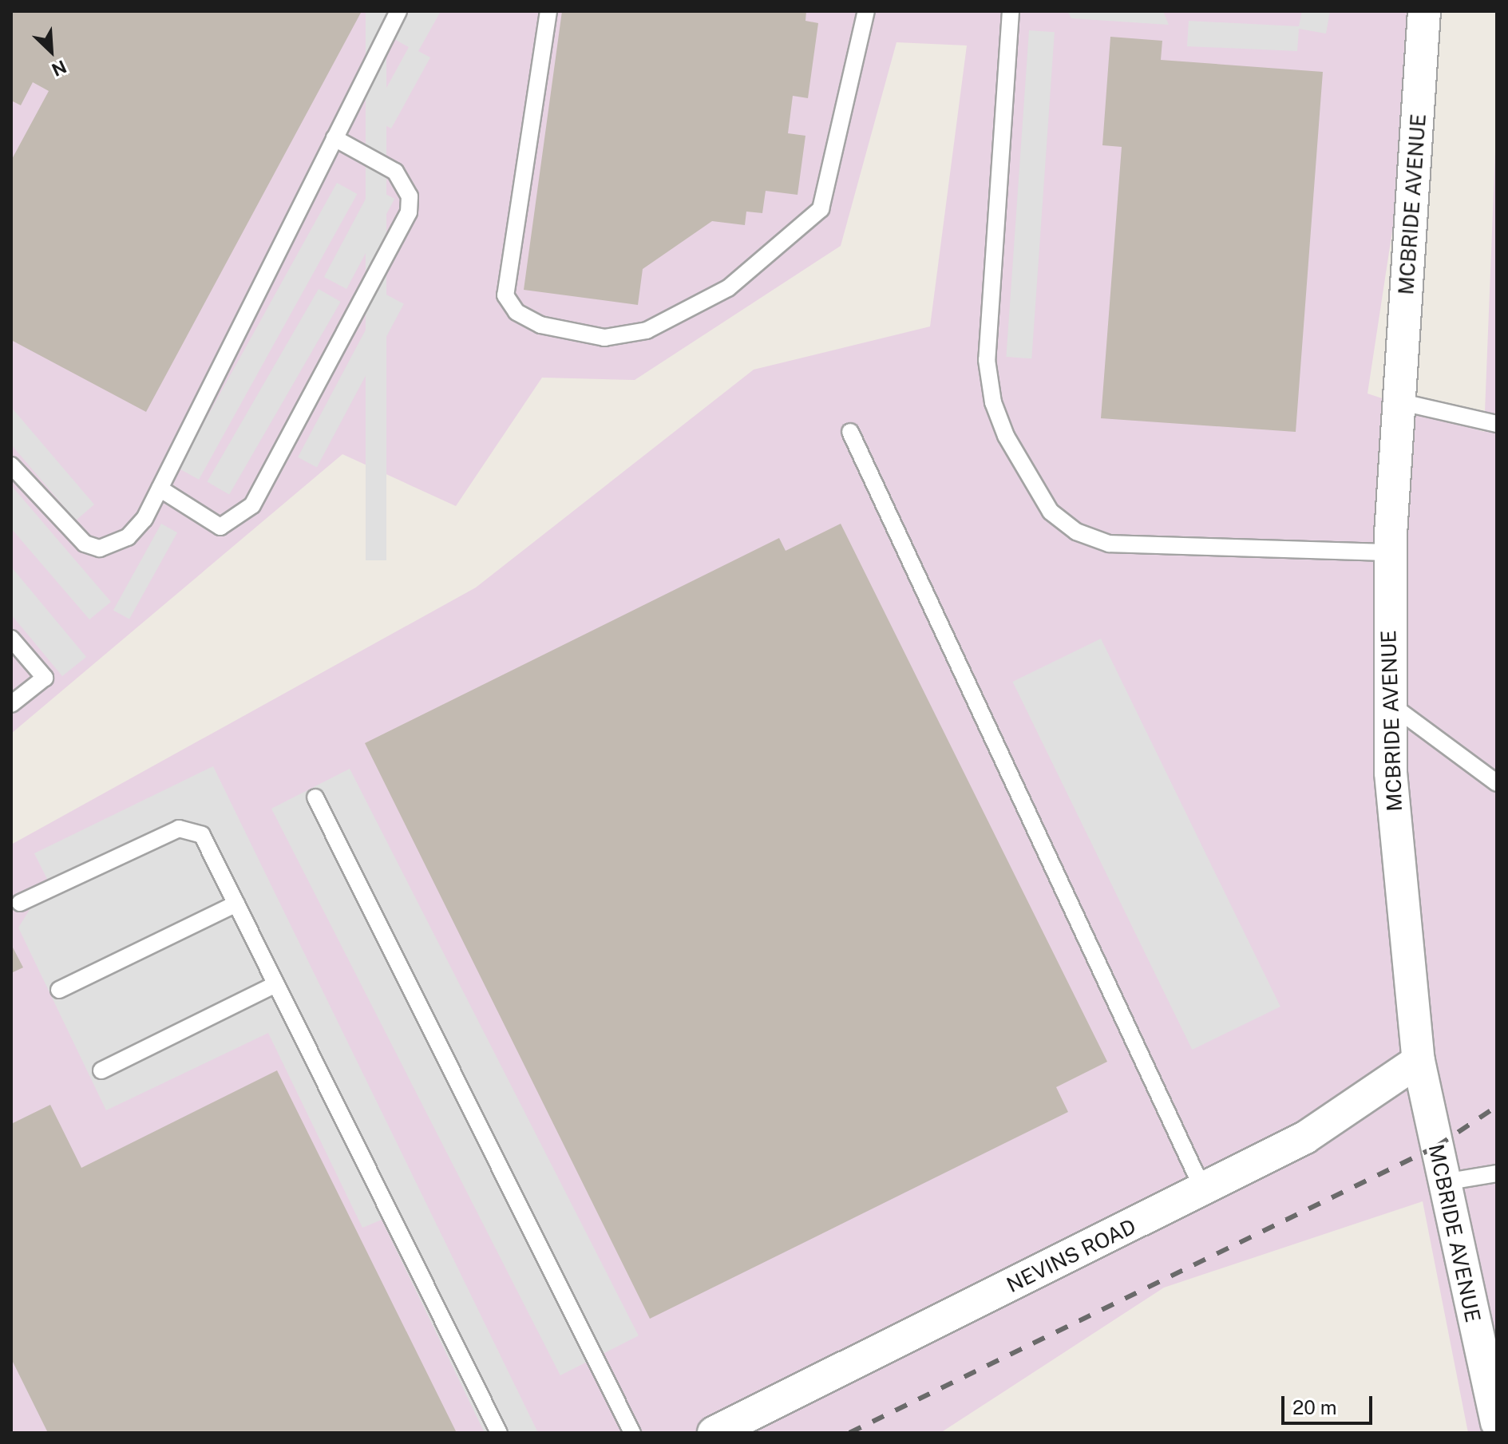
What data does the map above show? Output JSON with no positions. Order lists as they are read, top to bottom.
{
  "streets": {
    "street": ["MCBRIDE AVENUE", "NEVINS ROAD"]
  },
  "crossings": [
    ["MCBRIDE AVENUE", "NEVINS ROAD"]
  ],
  "scale_bar": "20 m",
  "north": "bottom right"
}
